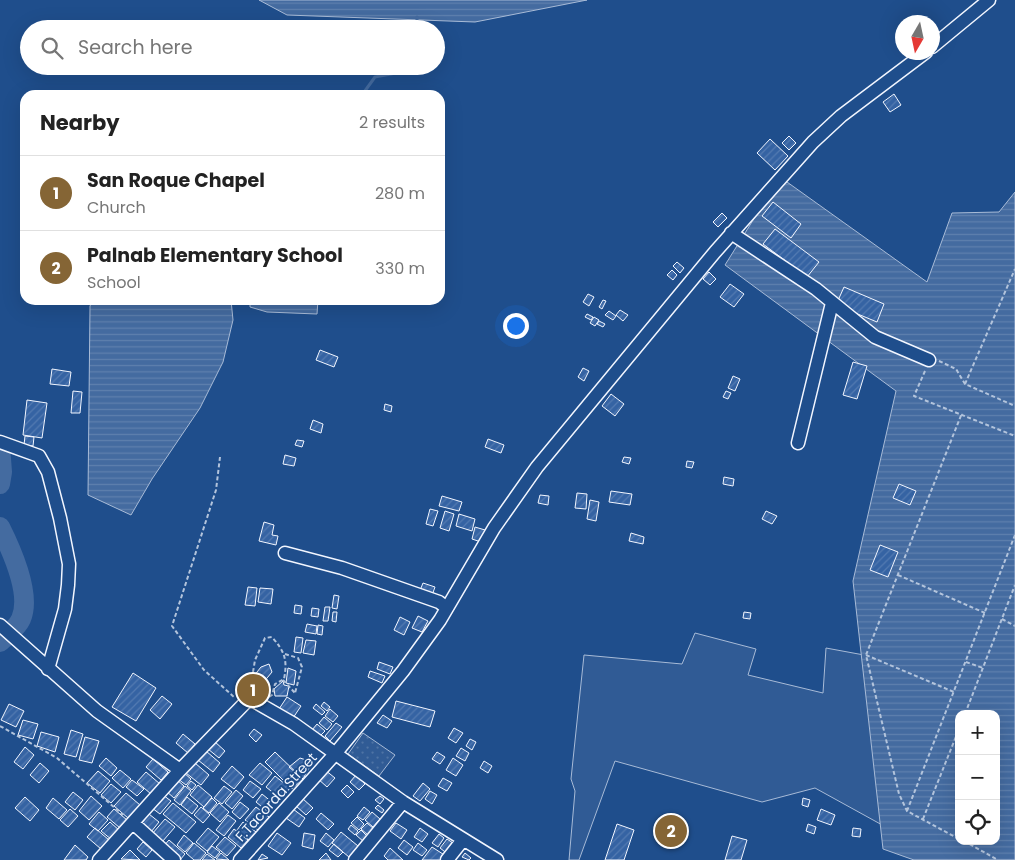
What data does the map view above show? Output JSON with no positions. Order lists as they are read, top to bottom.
{
  "streets": {
    "street": ["F.Tacorda Street"]
  },
  "north": "bottom",
  "page": {
    "search": "Search here",
    "heading": ["Nearby", "2 results"],
    "list": [
      {
        "mark": "1",
        "name": "San Roque Chapel",
        "note": "Church",
        "value": "280 m"
      },
      {
        "mark": "2",
        "name": "Palnab Elementary School",
        "note": "School",
        "value": "330 m"
      }
    ],
    "pins": ["1", "2"],
    "map_buttons": ["+", "−"]
  }
}
